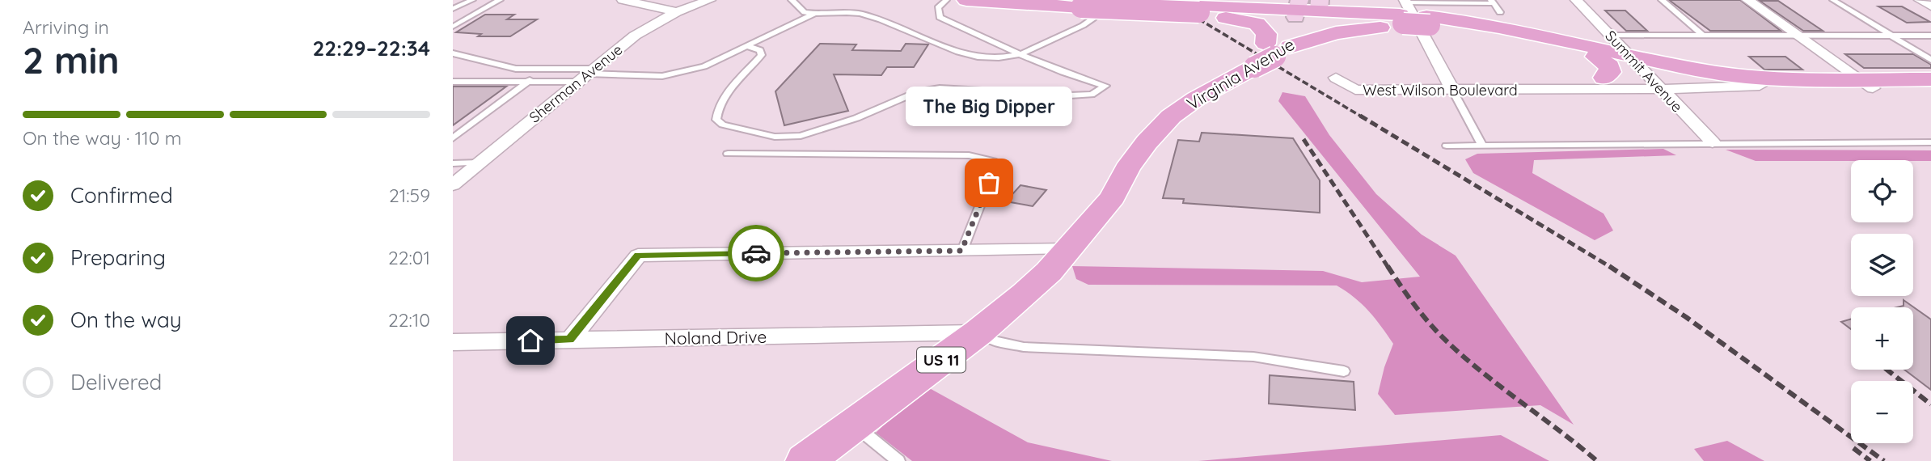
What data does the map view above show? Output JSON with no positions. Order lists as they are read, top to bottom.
{
  "streets": {
    "main road": ["Virginia Avenue", "West Wilson Boulevard", "US 11"],
    "street": ["Summit Avenue", "Sherman Avenue", "Noland Drive"]
  },
  "crossings": [
    ["Summit Avenue", "West Wilson Boulevard"],
    ["Virginia Avenue", "Noland Drive"]
  ],
  "places": ["The Big Dipper"],
  "page": {
    "heading": ["2 min", "Arriving in", "22:29–22:34"],
    "bubble": "The Big Dipper",
    "bar": "On the way · 110 m",
    "map_buttons": ["+", "−"],
    "list": [
      ["Confirmed", "21:59"],
      ["Preparing", "22:01"],
      ["On the way", "22:10"],
      "Delivered"
    ]
  }
}
